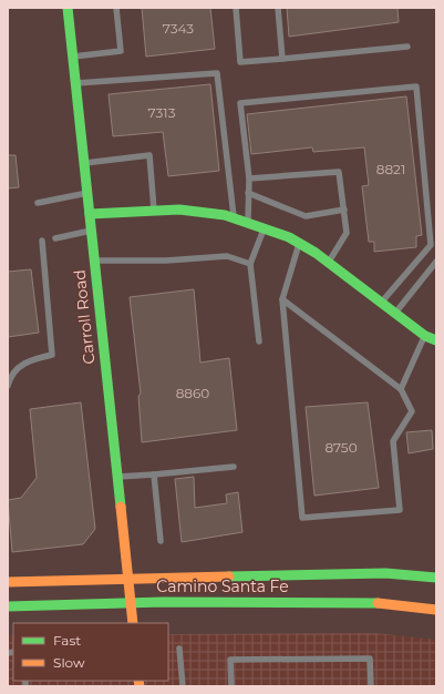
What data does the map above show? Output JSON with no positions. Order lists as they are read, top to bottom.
{
  "streets": {
    "main road": ["Carroll Road", "Camino Santa Fe"]
  },
  "crossings": [
    ["Carroll Road", "Camino Santa Fe"]
  ],
  "house_numbers": [
    "7343",
    "7313",
    "8821",
    "8860",
    "8750"
  ],
  "legend": ["Fast", "Slow"]
}
